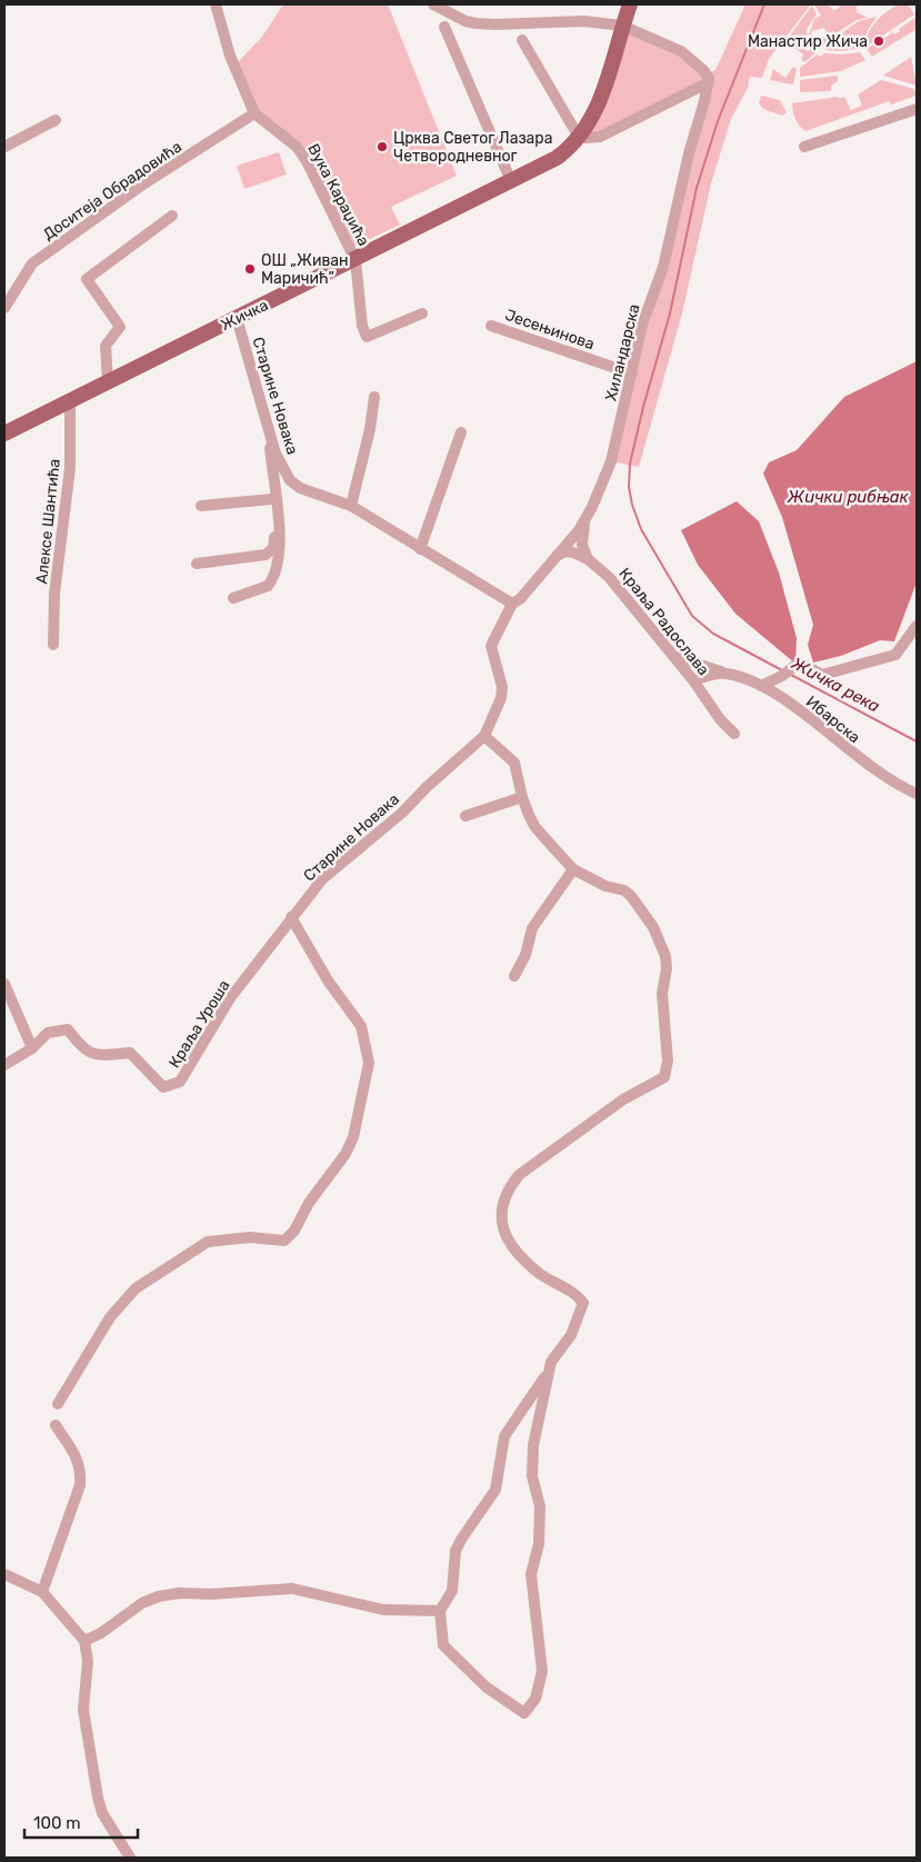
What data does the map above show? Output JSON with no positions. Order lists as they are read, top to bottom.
{
  "streets": {
    "main road": ["Жичка"],
    "street": [
      "Доситеја Обрадовића",
      "Вука Караџића",
      "Јесењинова",
      "Хиландарска",
      "Старине Новака",
      "Алексе Шантића",
      "Краља Радослава",
      "Ибарска",
      "Краља Уроша"
    ]
  },
  "crossings": [
    ["Доситеја Обрадовића", "Вука Караџића"],
    ["Вука Караџића", "Жичка"],
    ["Жичка", "Старине Новака"],
    ["Жичка", "Алексе Шантића"],
    ["Јесењинова", "Хиландарска"],
    ["Хиландарска", "Старине Новака"],
    ["Хиландарска", "Краља Радослава"],
    ["Старине Новака", "Краља Уроша"],
    ["Краља Радослава", "Ибарска"]
  ],
  "water": ["Жички рибњак", "Жичка река"],
  "places": ["Манастир Жича", "Црква Светог Лазара Четвородневног", "ОШ „Живан Маричић”"],
  "scale_bar": "100 m"
}
